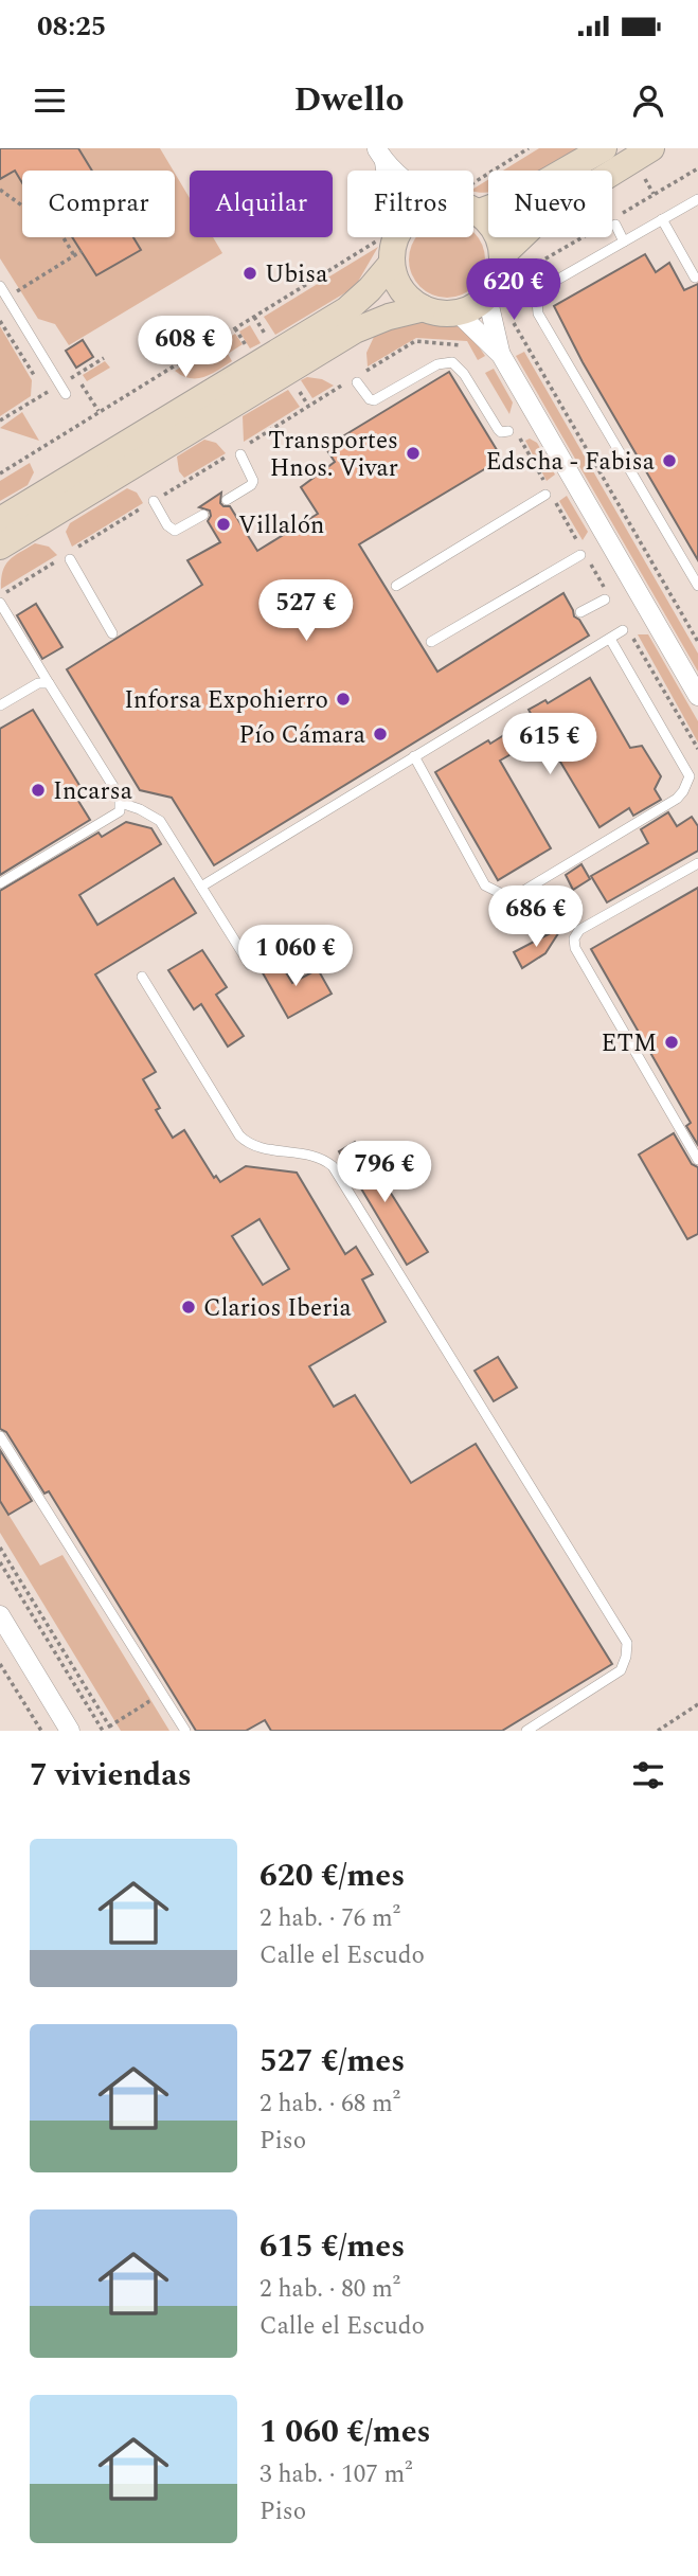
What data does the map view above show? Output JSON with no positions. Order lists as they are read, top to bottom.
{
  "places": [
    "Ubisa",
    "Transportes Hnos. Vivar",
    "Edscha - Fabisa",
    "Villalón",
    "Inforsa Expohierro",
    "Pío Cámara",
    "Incarsa",
    "ETM",
    "Clarios Iberia"
  ],
  "page": {
    "status": "08:25",
    "header": "Dwello",
    "chip": [
      "Comprar",
      "Alquilar",
      "Filtros",
      "Nuevo"
    ],
    "price": [
      "620 €",
      "608 €",
      "527 €",
      "615 €",
      "686 €",
      "1 060 €",
      "796 €"
    ],
    "heading": "7 viviendas",
    "list": [
      {
        "name": "620 €/mes",
        "note": "2 hab. · 76 m² · Calle el Escudo"
      },
      {
        "name": "527 €/mes",
        "note": "2 hab. · 68 m² · Piso"
      },
      {
        "name": "615 €/mes",
        "note": "2 hab. · 80 m² · Calle el Escudo"
      },
      {
        "name": "1 060 €/mes",
        "note": "3 hab. · 107 m² · Piso"
      }
    ]
  }
}
